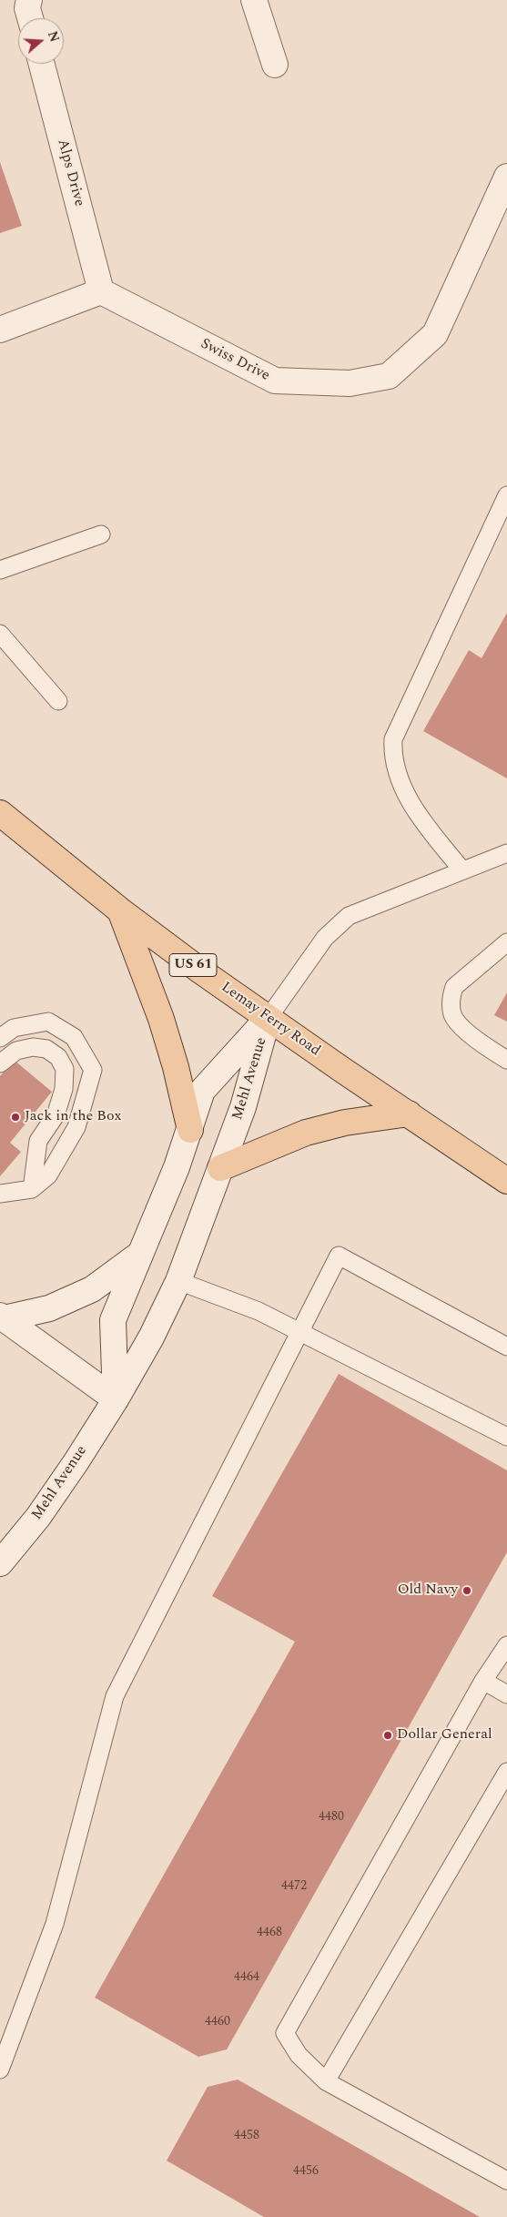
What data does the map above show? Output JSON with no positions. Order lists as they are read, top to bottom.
{
  "streets": {
    "main road": ["US 61", "Lemay Ferry Road"],
    "street": ["Alps Drive", "Swiss Drive", "Mehl Avenue"]
  },
  "crossings": [
    ["Alps Drive", "Swiss Drive"],
    ["Lemay Ferry Road", "Mehl Avenue"]
  ],
  "places": ["Jack in the Box", "Old Navy", "Dollar General"],
  "house_numbers": [
    "4480",
    "4472",
    "4468",
    "4464",
    "4460",
    "4458",
    "4456"
  ],
  "north": "right"
}
